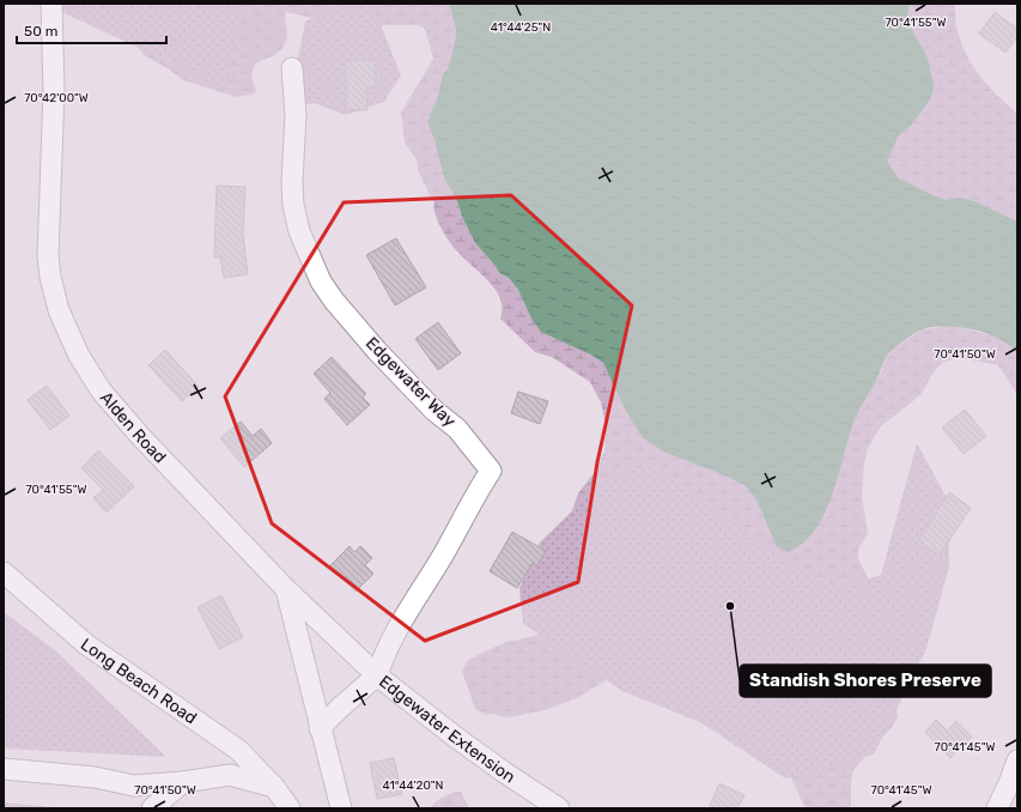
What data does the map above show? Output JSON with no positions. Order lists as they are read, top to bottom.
{
  "streets": {
    "street": [
      "Edgewater Way",
      "Alden Road",
      "Long Beach Road",
      "Edgewater Extension"
    ]
  },
  "crossings": [
    ["Edgewater Way", "Alden Road"],
    ["Edgewater Way", "Edgewater Extension"],
    ["Alden Road", "Edgewater Extension"]
  ],
  "places": ["Standish Shores Preserve"],
  "scale_bar": "50 m",
  "coordinates": [
    "70°41'55\"W",
    "41°44'25\"N",
    "70°42'00\"W",
    "70°41'50\"W",
    "70°41'45\"W",
    "41°44'20\"N"
  ]
}
